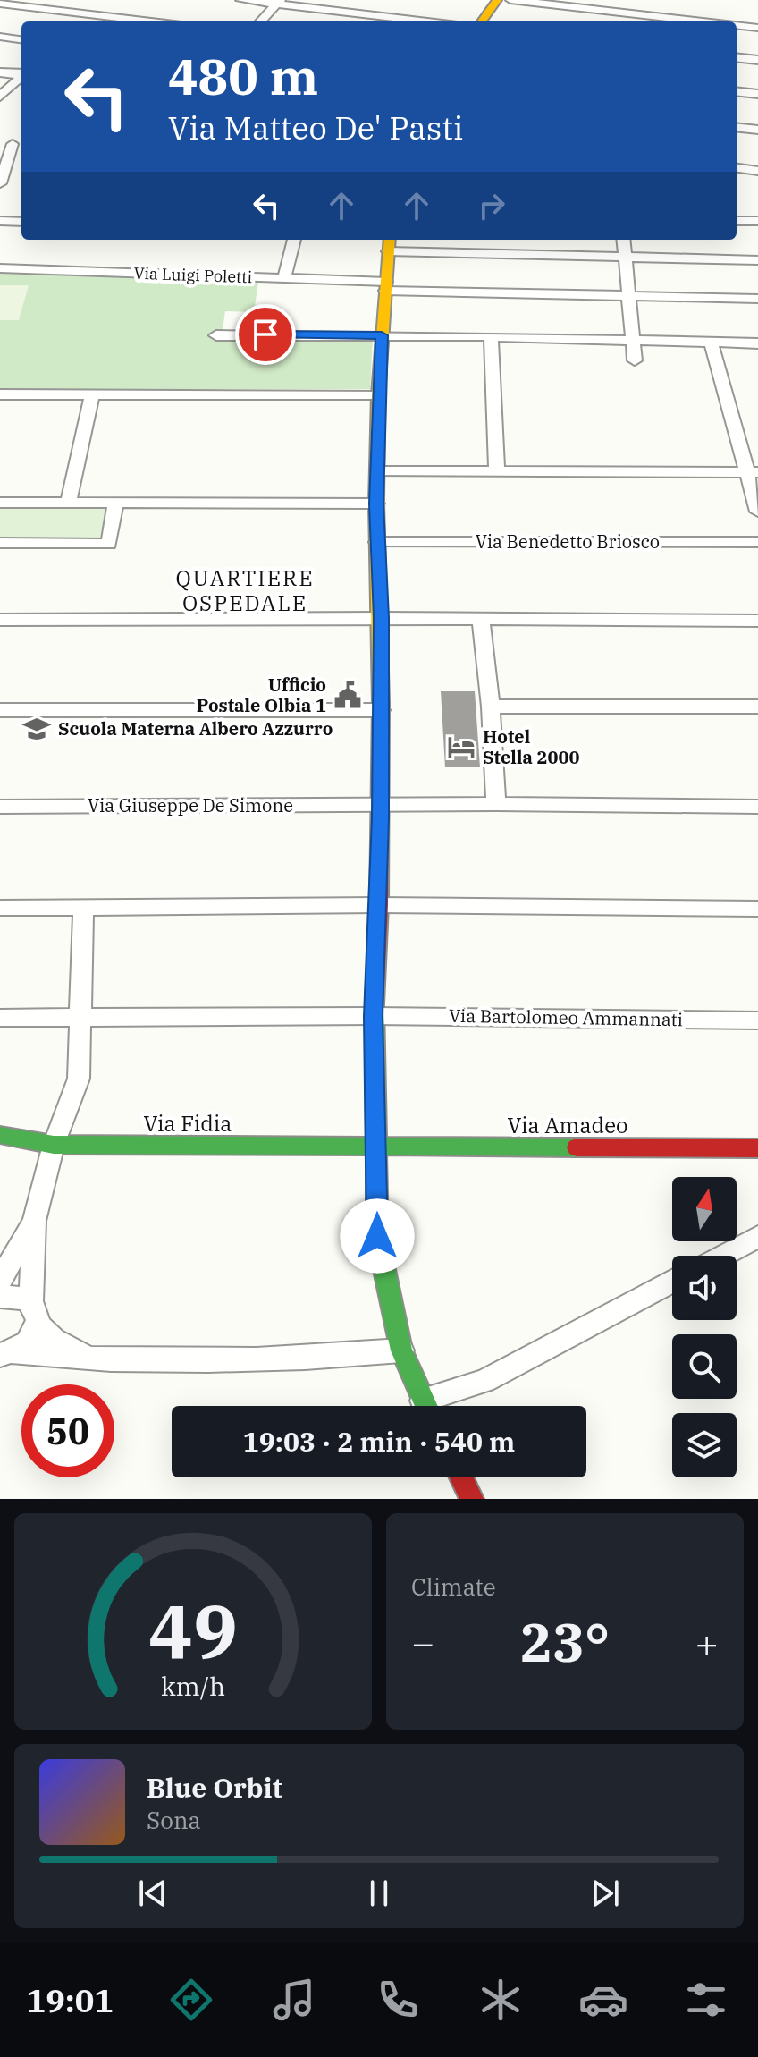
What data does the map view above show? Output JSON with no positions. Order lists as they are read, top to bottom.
{
  "streets": {
    "main road": ["Via Fidia", "Via Amadeo"],
    "street": [
      "Via Luigi Poletti",
      "Via Benedetto Briosco",
      "Via Giuseppe De Simone",
      "Via Bartolomeo Ammannati"
    ]
  },
  "crossings": [
    ["Via Fidia", "Via Amadeo"]
  ],
  "districts": ["QUARTIERE OSPEDALE"],
  "places": {
    "public building": ["Ufficio Postale Olbia 1"],
    "school or university": ["Scuola Materna Albero Azzurro"],
    "hotel": ["Hotel Stella 2000"]
  },
  "north": "top",
  "page": {
    "turn": ["480 m", "Via Matteo De' Pasti"],
    "limit": "50",
    "trip": "19:03 · 2 min · 540 m",
    "tile": "Climate",
    "heat": ["−", "23°", "+"],
    "song": ["Blue Orbit", "Sona"],
    "tabs": "19:01",
    "gauge": ["49", "km/h"]
  }
}
